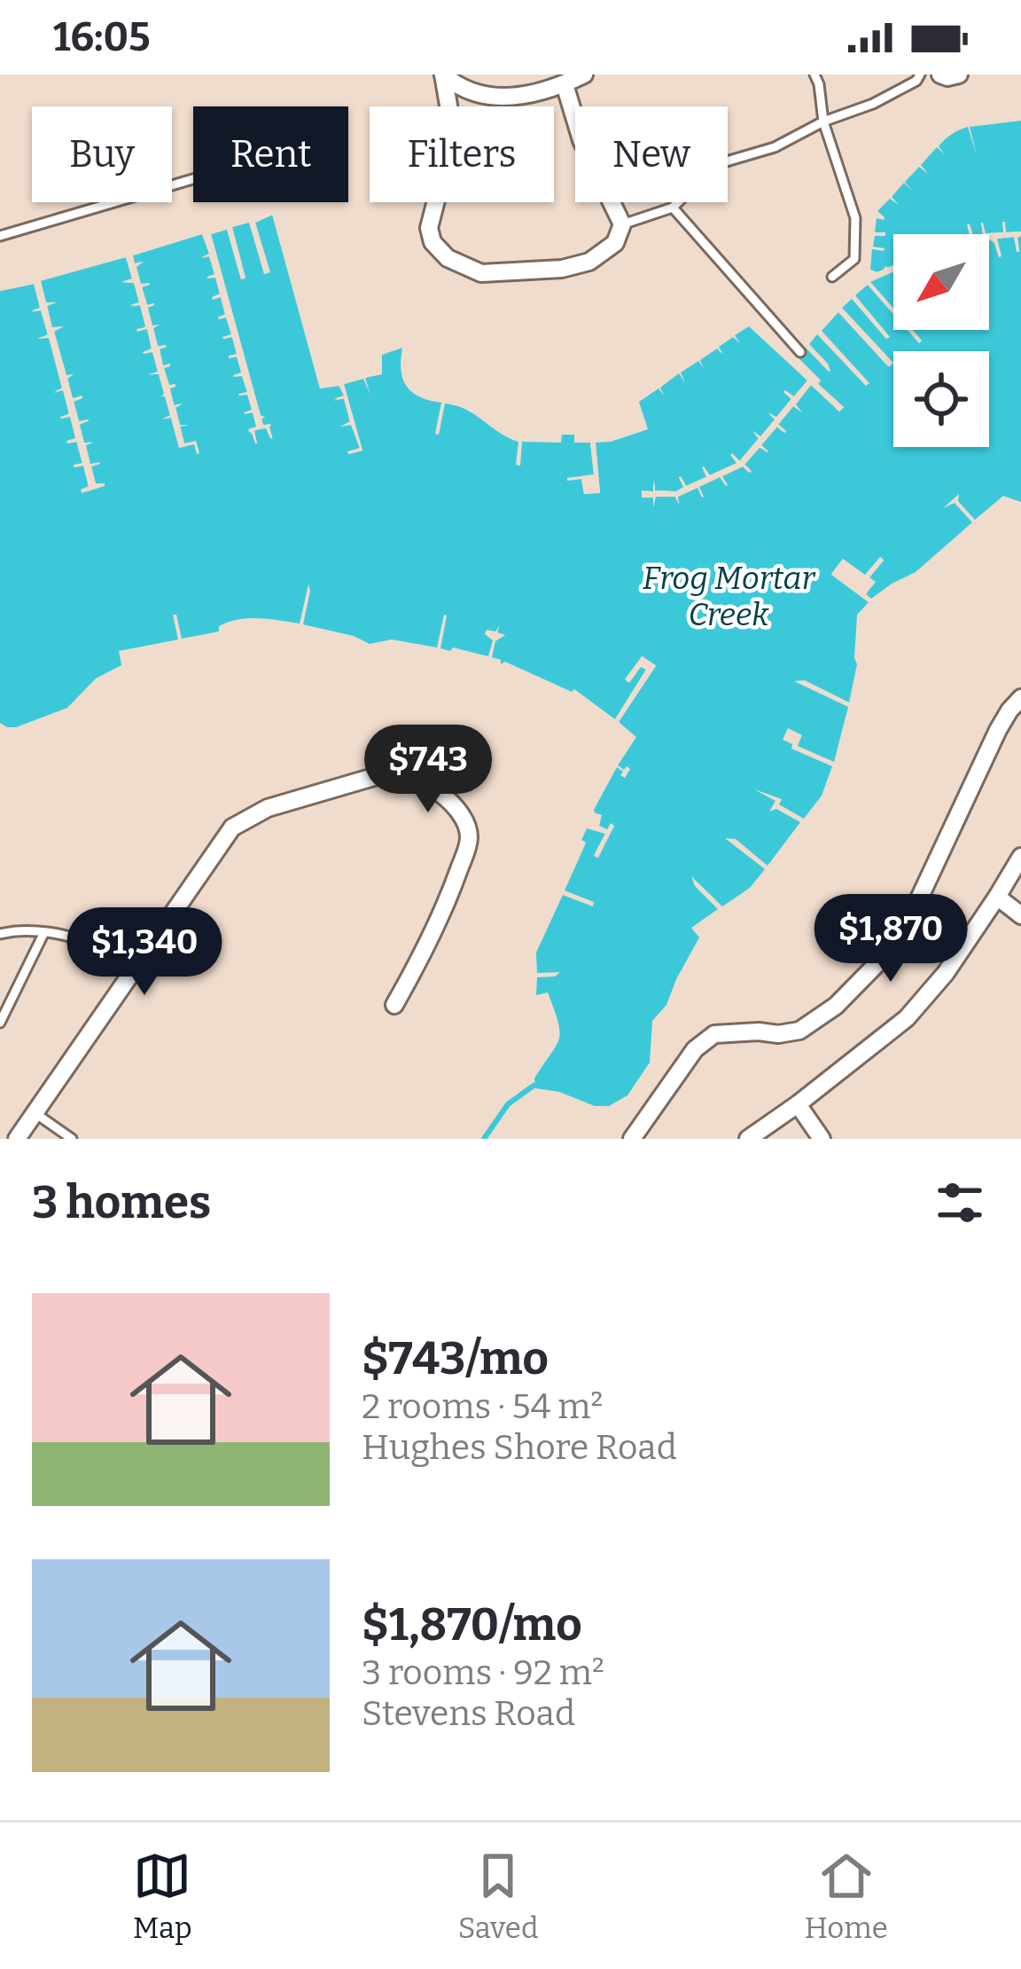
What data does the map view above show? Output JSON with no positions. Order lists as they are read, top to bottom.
{
  "water": ["Frog Mortar Creek"],
  "north": "bottom left",
  "page": {
    "status": "16:05",
    "chip": [
      "Buy",
      "Rent",
      "Filters",
      "New"
    ],
    "price": ["$743", "$1,870", "$1,340"],
    "heading": "3 homes",
    "list": [
      {
        "name": "$743/mo",
        "note": "2 rooms · 54 m² · Hughes Shore Road"
      },
      {
        "name": "$1,870/mo",
        "note": "3 rooms · 92 m² · Stevens Road"
      }
    ],
    "tabs": ["Map", "Saved", "Home"]
  }
}
